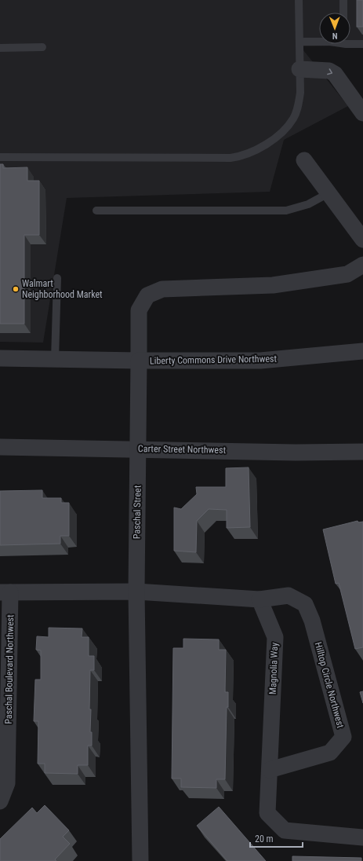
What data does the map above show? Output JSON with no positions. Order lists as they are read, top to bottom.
{
  "streets": {
    "street": [
      "Liberty Commons Drive Northwest",
      "Carter Street Northwest",
      "Paschal Street",
      "Magnolia Way",
      "Paschal Boulevard Northwest",
      "Hilltop Circle Northwest"
    ]
  },
  "crossings": [
    ["Liberty Commons Drive Northwest", "Carter Street Northwest"],
    ["Liberty Commons Drive Northwest", "Paschal Street"],
    ["Carter Street Northwest", "Paschal Street"],
    ["Paschal Street", "Paschal Boulevard Northwest"],
    ["Magnolia Way", "Hilltop Circle Northwest"]
  ],
  "places": ["Walmart Neighborhood Market"],
  "scale_bar": "20 m",
  "north": "bottom"
}
